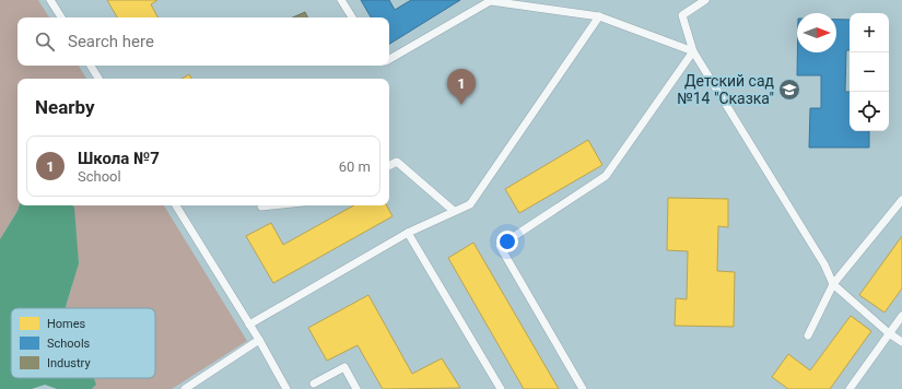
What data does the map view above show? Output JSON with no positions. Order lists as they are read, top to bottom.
{
  "places": {
    "school or university": ["Детский сад №14 \"Сказка\""]
  },
  "legend": ["Homes", "Schools", "Industry"],
  "north": "right",
  "page": {
    "map_buttons": ["+", "−"],
    "search": "Search here",
    "pins": "1",
    "heading": "Nearby",
    "list": [
      {
        "mark": "1",
        "name": "Школа №7",
        "note": "School",
        "value": "60 m"
      }
    ]
  }
}
